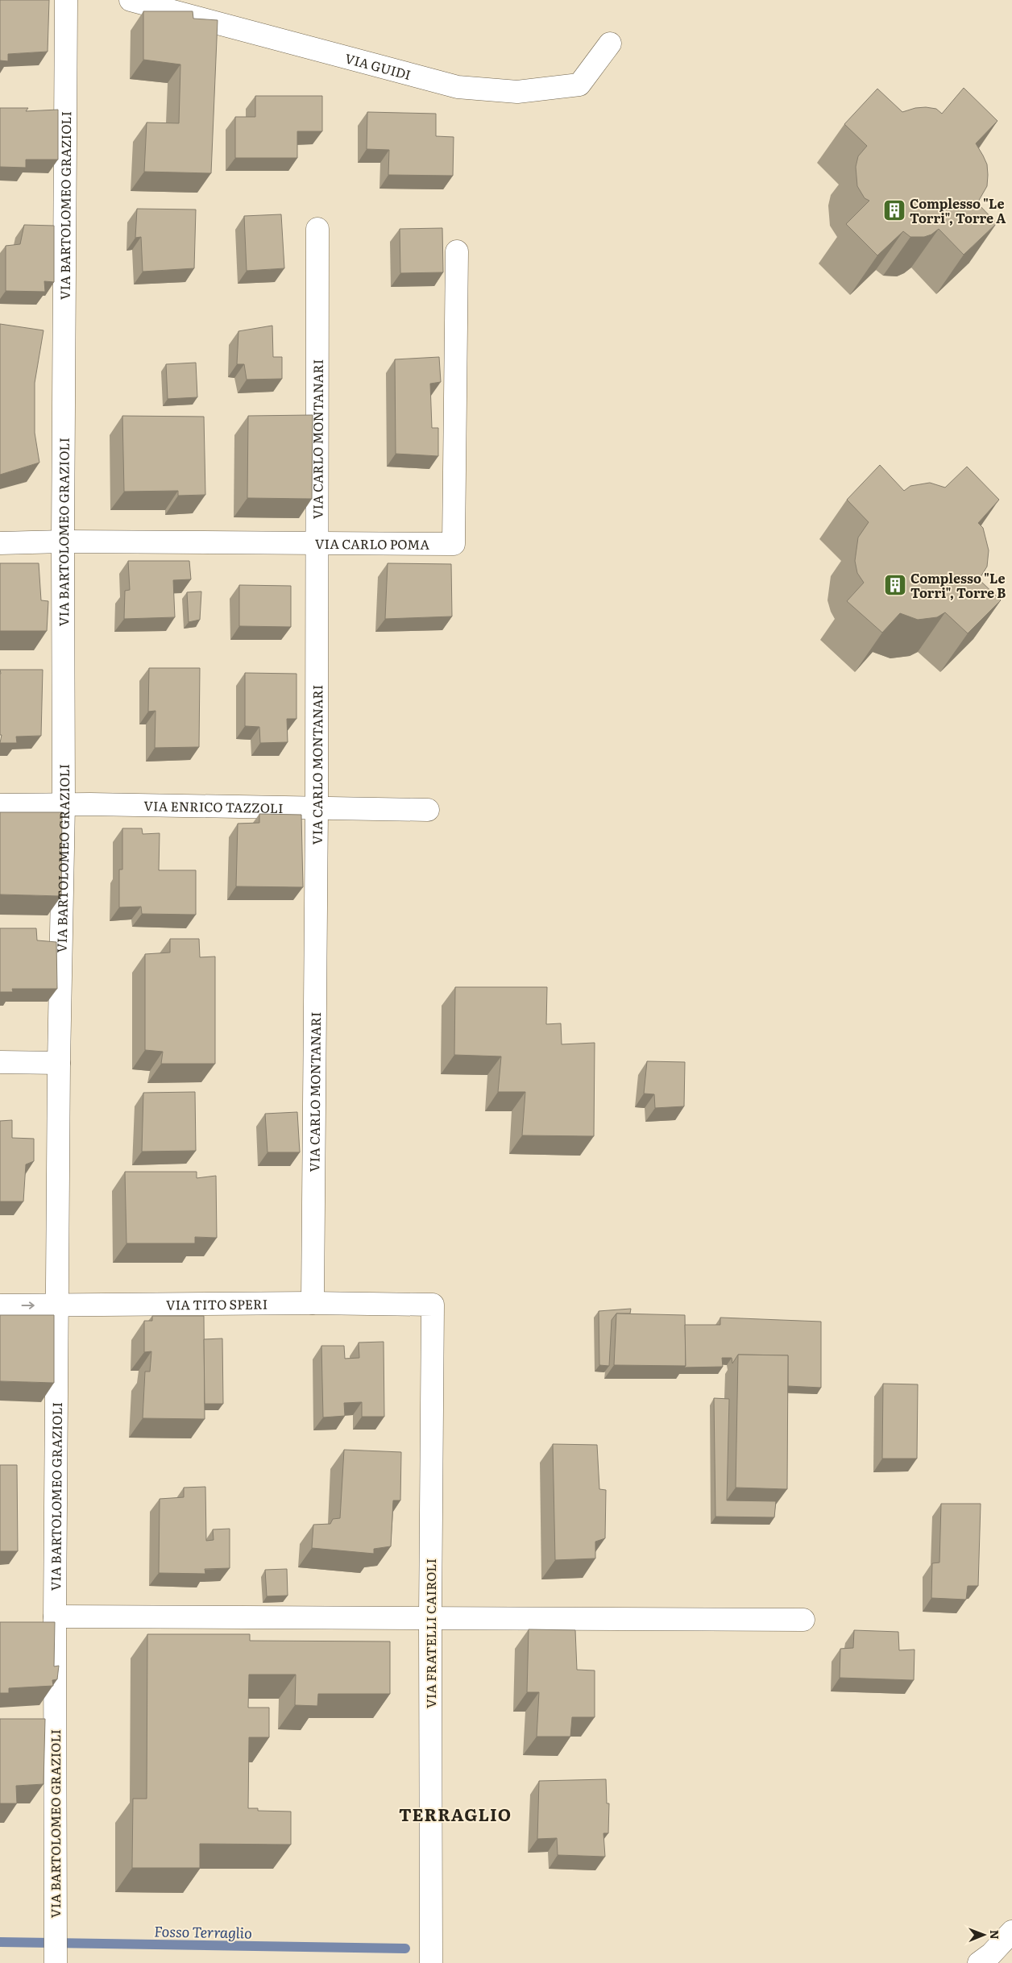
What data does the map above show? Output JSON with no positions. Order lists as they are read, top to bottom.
{
  "streets": {
    "street": [
      "VIA GUIDI",
      "VIA BARTOLOMEO GRAZIOLI",
      "VIA CARLO MONTANARI",
      "VIA CARLO POMA",
      "VIA ENRICO TAZZOLI",
      "VIA TITO SPERI",
      "VIA FRATELLI CAIROLI"
    ]
  },
  "crossings": [
    ["VIA BARTOLOMEO GRAZIOLI", "VIA CARLO POMA"],
    ["VIA BARTOLOMEO GRAZIOLI", "VIA ENRICO TAZZOLI"],
    ["VIA BARTOLOMEO GRAZIOLI", "VIA TITO SPERI"],
    ["VIA CARLO MONTANARI", "VIA CARLO POMA"],
    ["VIA CARLO MONTANARI", "VIA ENRICO TAZZOLI"],
    ["VIA CARLO MONTANARI", "VIA TITO SPERI"],
    ["VIA TITO SPERI", "VIA FRATELLI CAIROLI"]
  ],
  "districts": ["TERRAGLIO"],
  "water": ["Fosso Terraglio"],
  "places": {
    "building": ["Complesso \"Le Torri\", Torre A", "Complesso \"Le Torri\", Torre B"]
  },
  "north": "right"
}
